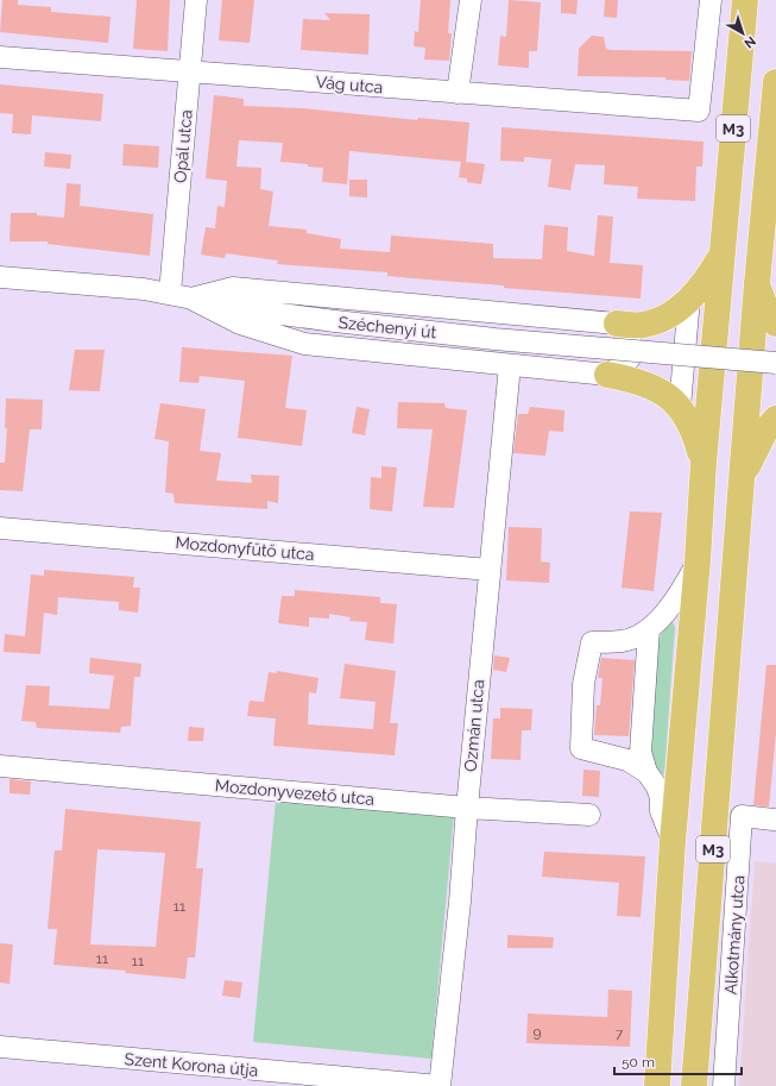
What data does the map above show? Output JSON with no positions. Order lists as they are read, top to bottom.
{
  "streets": {
    "main road": ["M3"],
    "street": [
      "Vág utca",
      "Opál utca",
      "Széchenyi út",
      "Mozdonyfűtő utca",
      "Ozmán utca",
      "Mozdonyvezető utca",
      "Alkotmány utca",
      "Szent Korona útja"
    ]
  },
  "crossings": [
    ["Vág utca", "Opál utca"],
    ["Opál utca", "Széchenyi út"],
    ["Mozdonyfűtő utca", "Ozmán utca"],
    ["Ozmán utca", "Mozdonyvezető utca"],
    ["Ozmán utca", "Szent Korona útja"]
  ],
  "house_numbers": [
    "11",
    "11",
    "11",
    "9",
    "7"
  ],
  "scale_bar": "50 m",
  "north": "bottom right"
}
